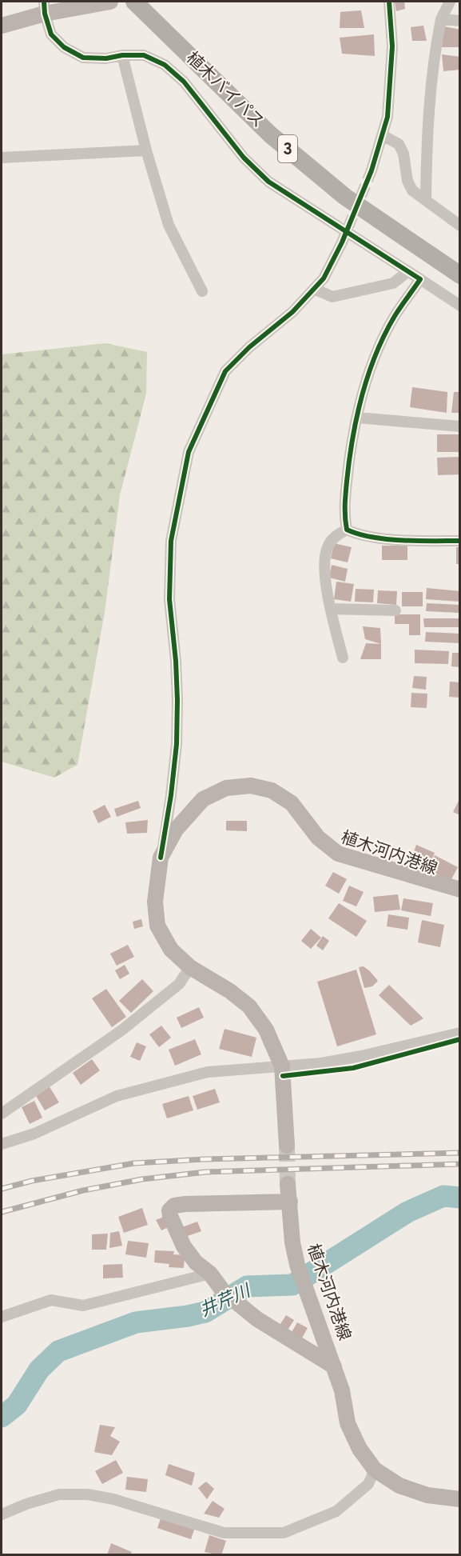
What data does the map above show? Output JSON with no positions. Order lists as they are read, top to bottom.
{
  "streets": {
    "highway": ["植木バイパス", "3"],
    "main road": ["植木河内港線"]
  },
  "water": ["井芹川"]
}
